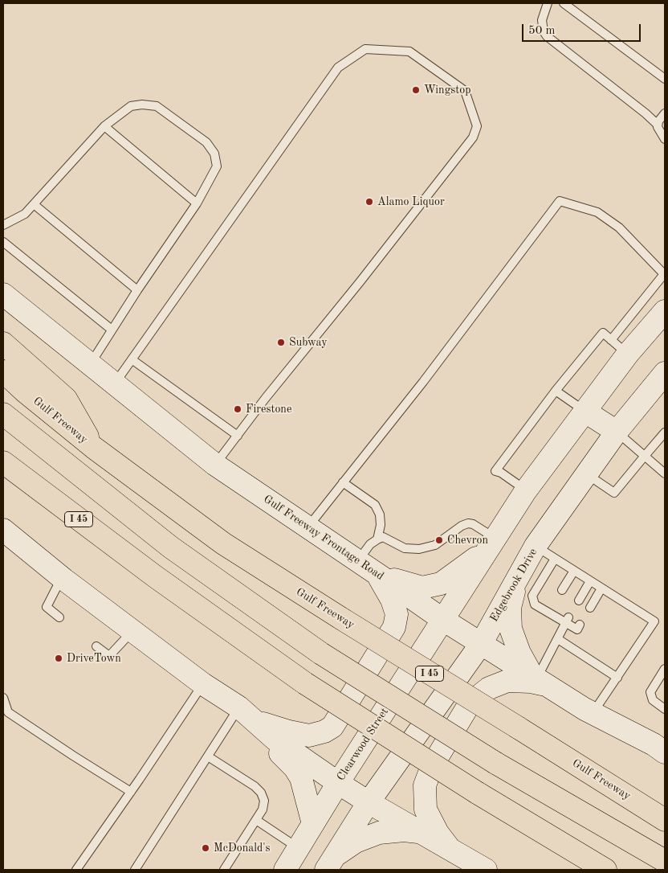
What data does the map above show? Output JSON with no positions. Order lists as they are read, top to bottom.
{
  "streets": {
    "highway": ["Gulf Freeway", "I 45"],
    "main road": ["Gulf Freeway Frontage Road", "Edgebrook Drive", "Clearwood Street"]
  },
  "crossings": [
    ["Gulf Freeway Frontage Road", "Edgebrook Drive"],
    ["Gulf Freeway Frontage Road", "Clearwood Street"]
  ],
  "places": [
    "Wingstop",
    "Alamo Liquor",
    "Subway",
    "Firestone",
    "Chevron",
    "DriveTown",
    "McDonald's"
  ],
  "scale_bar": "50 m"
}
